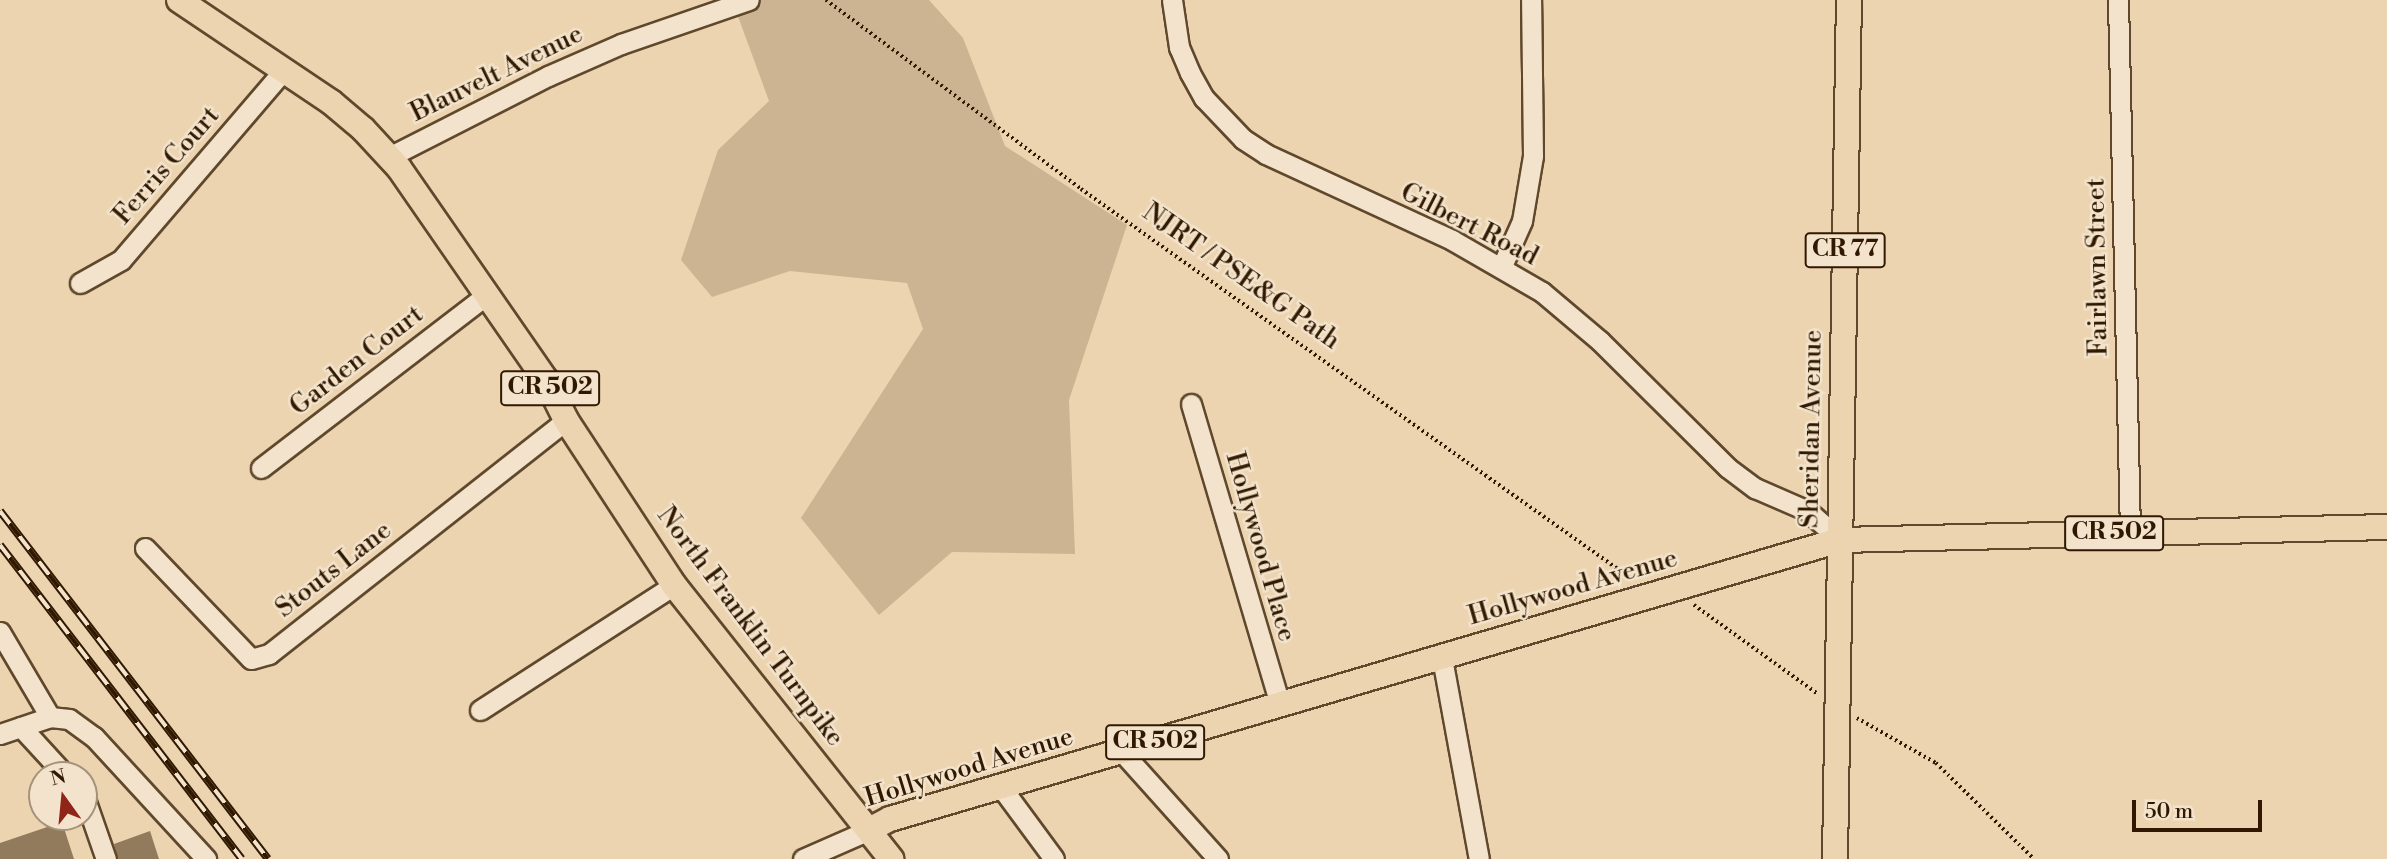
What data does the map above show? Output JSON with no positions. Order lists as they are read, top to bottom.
{
  "streets": {
    "main road": [
      "CR 77",
      "CR 502",
      "Sheridan Avenue",
      "Hollywood Avenue",
      "North Franklin Turnpike"
    ],
    "street": [
      "Blauvelt Avenue",
      "Ferris Court",
      "Gilbert Road",
      "Fairlawn Street",
      "Garden Court",
      "Hollywood Place",
      "Stouts Lane"
    ],
    "path": ["NJRT / PSE&G Path"]
  },
  "crossings": [
    ["Blauvelt Avenue", "North Franklin Turnpike"],
    ["Ferris Court", "North Franklin Turnpike"],
    ["Gilbert Road", "Sheridan Avenue"],
    ["Gilbert Road", "Hollywood Avenue"],
    ["Fairlawn Street", "Hollywood Avenue"],
    ["Garden Court", "North Franklin Turnpike"],
    ["Sheridan Avenue", "Hollywood Avenue"],
    ["Hollywood Place", "Hollywood Avenue"],
    ["Stouts Lane", "North Franklin Turnpike"],
    ["Hollywood Avenue", "North Franklin Turnpike"]
  ],
  "scale_bar": "50 m",
  "north": "top"
}
